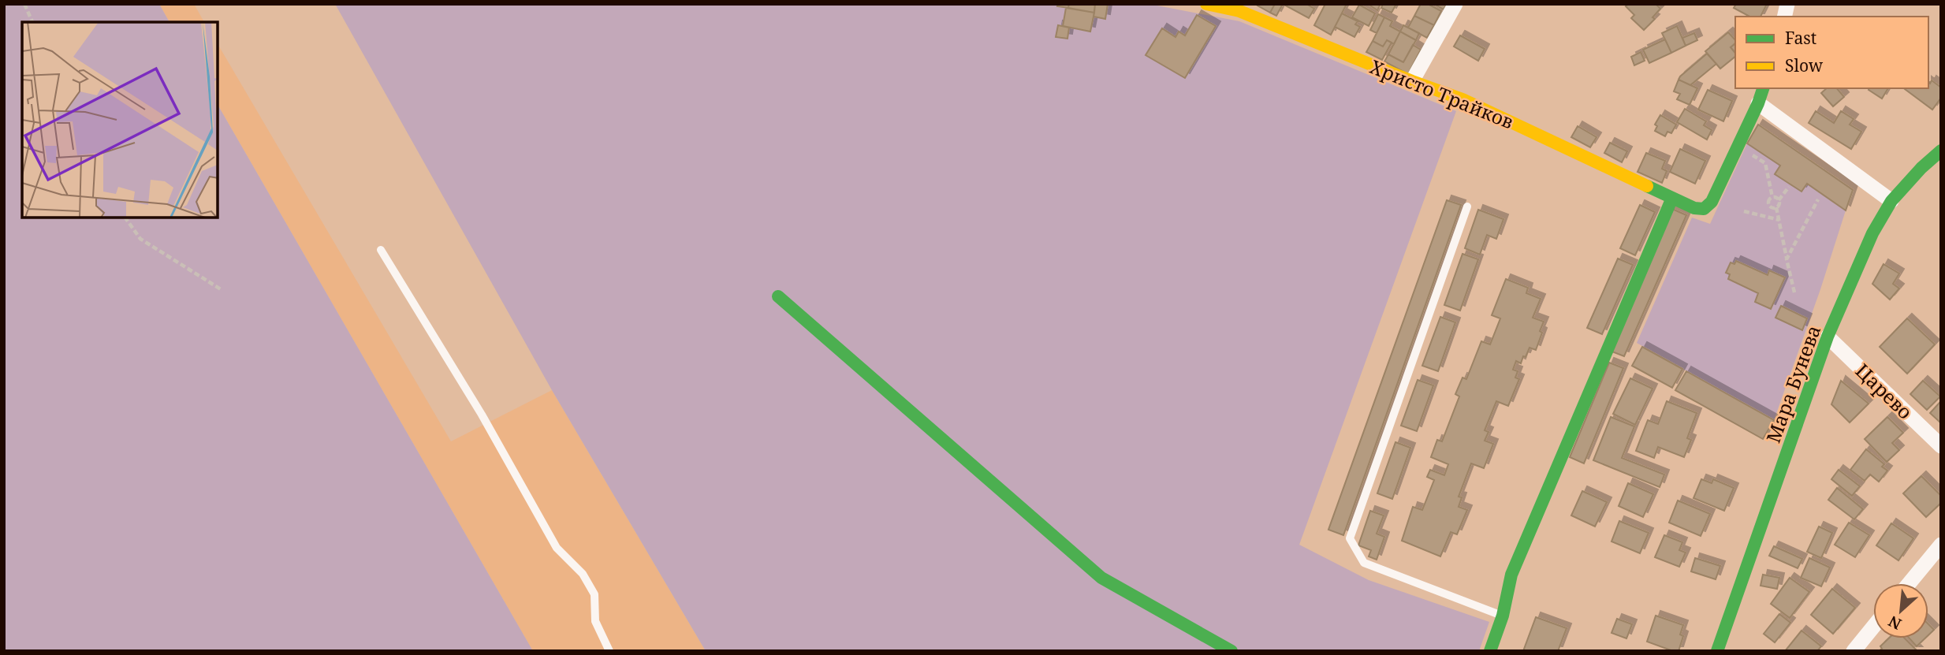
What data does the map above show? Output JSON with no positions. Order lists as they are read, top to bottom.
{
  "streets": {
    "street": ["Христо Трайков", "Мара Бунева", "Царево"]
  },
  "crossings": [
    ["Мара Бунева", "Царево"]
  ],
  "legend": ["Fast", "Slow"],
  "north": "bottom left"
}
